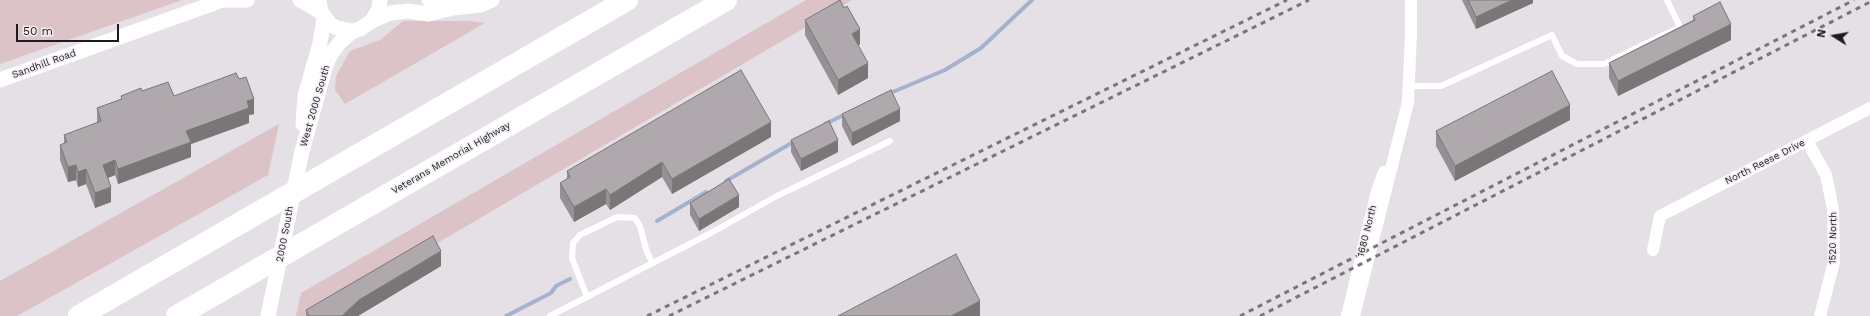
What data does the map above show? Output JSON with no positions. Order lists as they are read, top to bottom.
{
  "streets": {
    "highway": ["Veterans Memorial Highway"],
    "street": [
      "Sandhill Road",
      "West 2000 South",
      "North Reese Drive",
      "1680 North",
      "2000 South",
      "1520 North"
    ]
  },
  "crossings": [
    ["West 2000 South", "2000 South"],
    ["North Reese Drive", "1520 North"]
  ],
  "scale_bar": "50 m",
  "north": "left"
}
